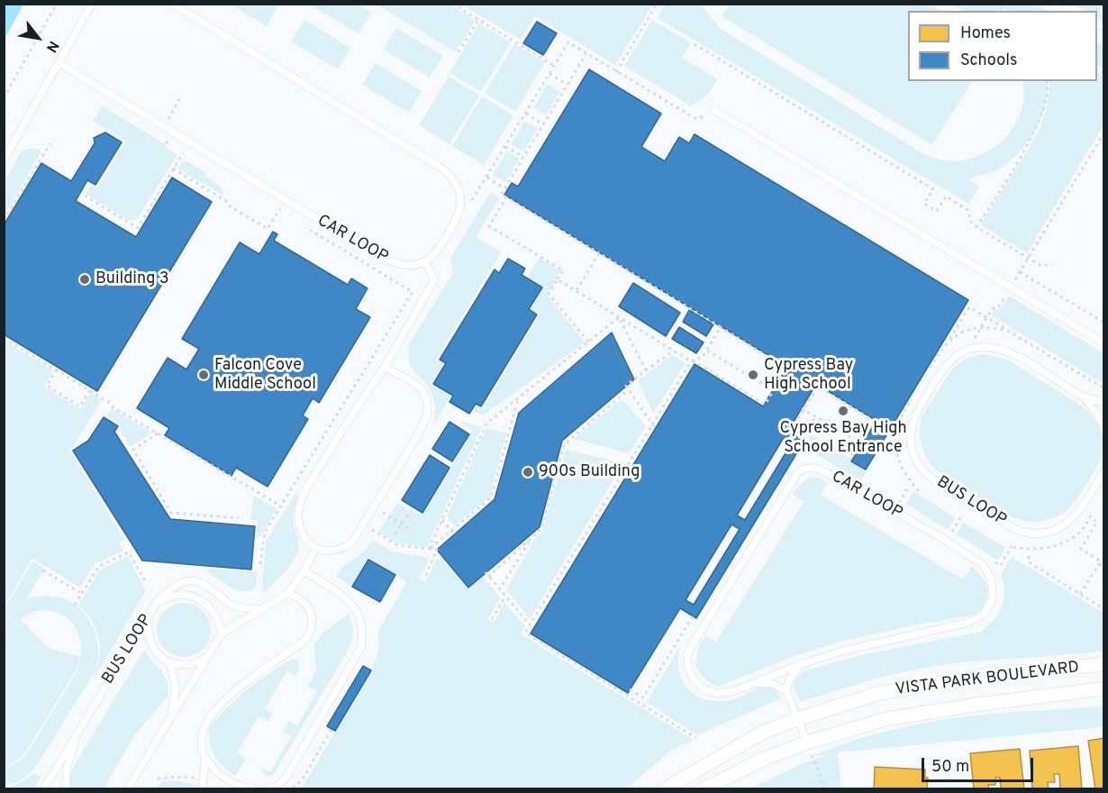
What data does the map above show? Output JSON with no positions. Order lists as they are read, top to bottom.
{
  "streets": {
    "street": ["VISTA PARK BOULEVARD"],
    "lane": ["CAR LOOP", "BUS LOOP"]
  },
  "places": [
    "Building 3",
    "Falcon Cove Middle School",
    "Cypress Bay High School",
    "Cypress Bay High School Entrance",
    "900s Building"
  ],
  "legend": ["Homes", "Schools"],
  "scale_bar": "50 m",
  "north": "bottom right"
}
